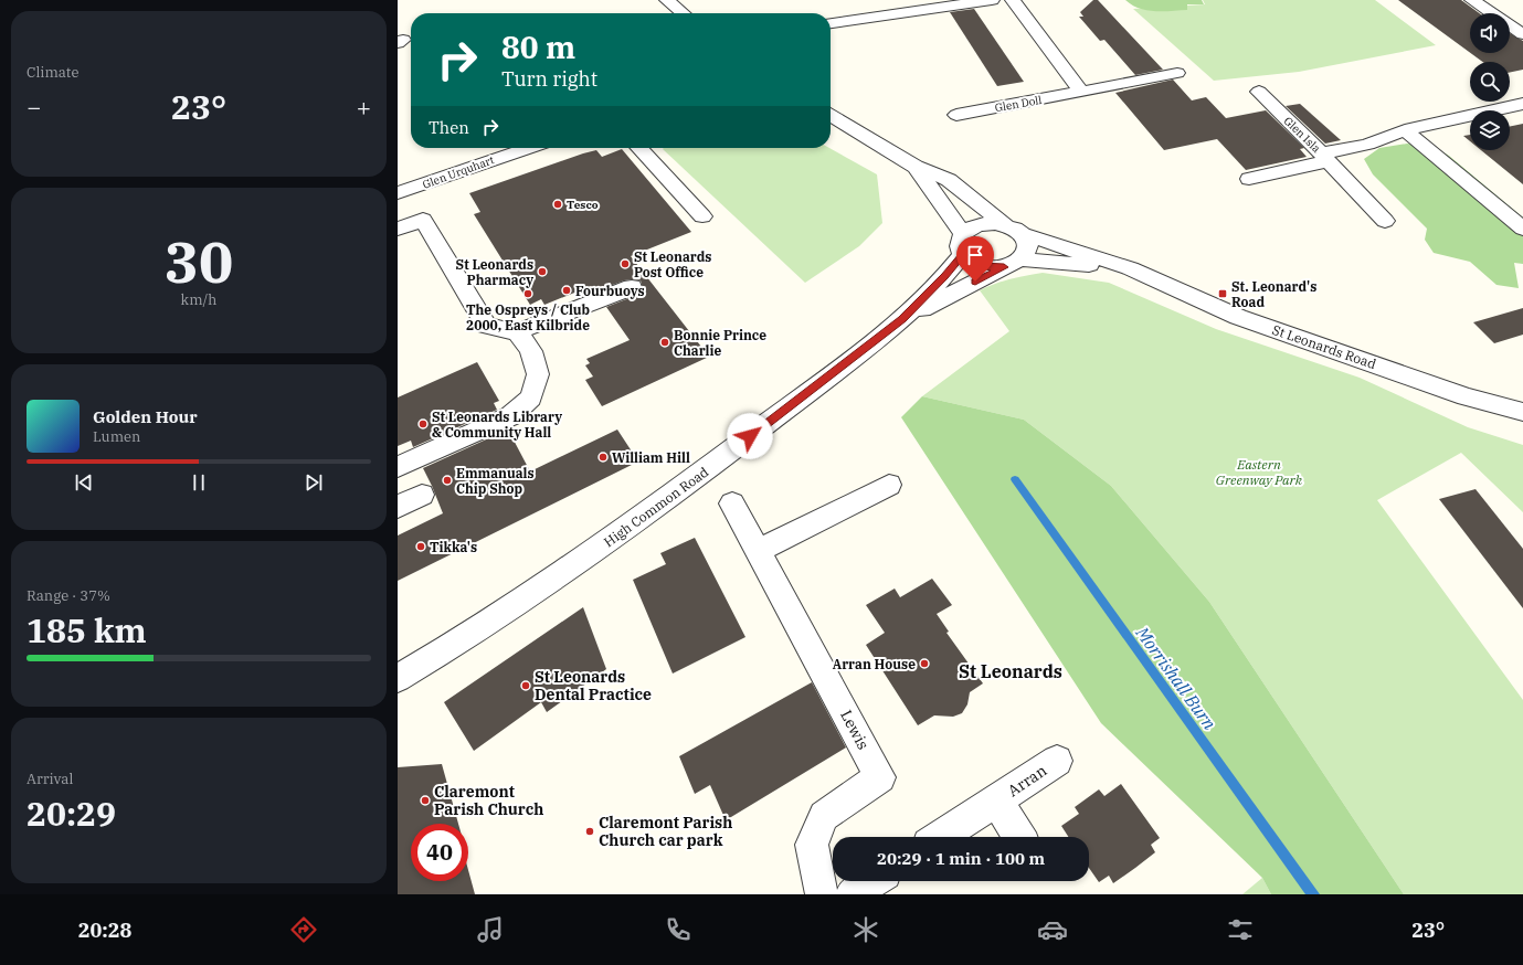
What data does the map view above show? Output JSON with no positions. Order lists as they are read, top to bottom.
{
  "streets": {
    "street": [
      "Glen Doll",
      "Glen Isla",
      "Glen Urquhart",
      "St Leonards Road",
      "High Common Road",
      "Lewis",
      "Arran"
    ]
  },
  "crossings": [
    ["St Leonards Road", "High Common Road"]
  ],
  "districts": ["St Leonards"],
  "water": ["Morrishall Burn"],
  "parks": ["Eastern Greenway Park"],
  "places": {
    "other": [
      "Tesco",
      "St Leonards Post Office",
      "St Leonards Pharmacy",
      "Fourbuoys",
      "The Ospreys / Club 2000, East Kilbride",
      "Bonnie Prince Charlie",
      "St Leonards Library & Community Hall",
      "William Hill",
      "Emmanuals Chip Shop",
      "Tikka's",
      "Arran House",
      "St Leonards Dental Practice",
      "Claremont Parish Church",
      "Claremont Parish Church car park"
    ],
    "transit": ["St. Leonard's Road"]
  },
  "page": {
    "tile": [
      "Climate",
      ["30", "km/h"],
      ["Range · 37%", "185 km"],
      ["Arrival", "20:29"]
    ],
    "turn": ["80 m", "Turn right"],
    "heat": ["−", "23°", "+"],
    "then": "Then",
    "song": ["Golden Hour", "Lumen"],
    "limit": "40",
    "trip": "20:29 · 1 min · 100 m",
    "tabs": ["20:28", "23°"]
  }
}
